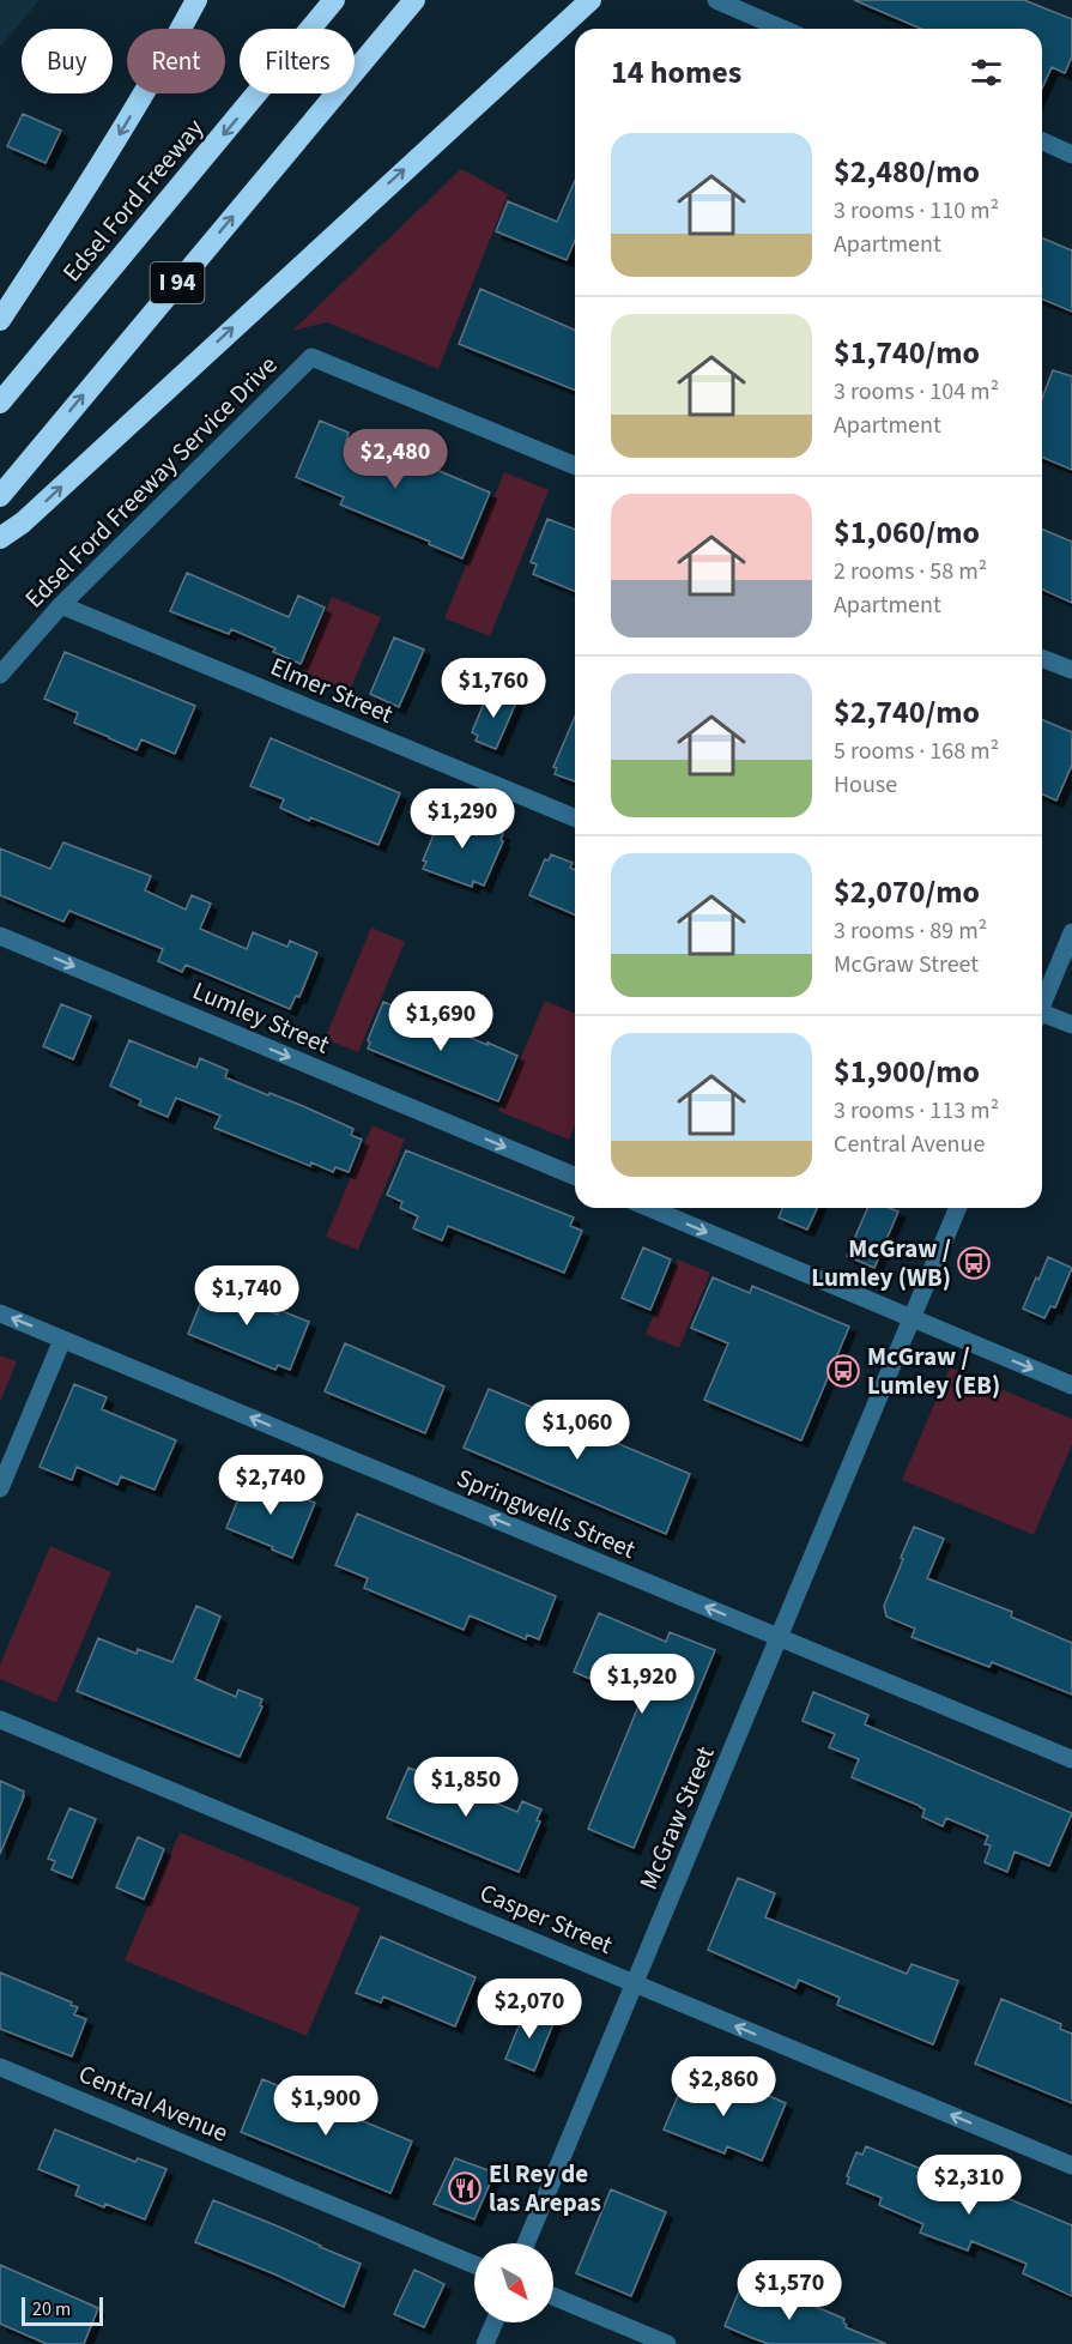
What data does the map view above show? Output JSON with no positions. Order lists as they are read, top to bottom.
{
  "streets": {
    "highway": ["Edsel Ford Freeway", "I 94"],
    "street": [
      "Edsel Ford Freeway Service Drive",
      "Elmer Street",
      "Lumley Street",
      "Springwells Street",
      "McGraw Street",
      "Casper Street",
      "Central Avenue"
    ]
  },
  "crossings": [
    ["Edsel Ford Freeway Service Drive", "Elmer Street"],
    ["Springwells Street", "McGraw Street"],
    ["McGraw Street", "Casper Street"]
  ],
  "one_way": ["Lumley Street", "Springwells Street", "Casper Street"],
  "places": {
    "bus stop": ["McGraw / Lumley (WB)", "McGraw / Lumley (EB)"],
    "restaurant": ["El Rey de las Arepas"]
  },
  "scale_bar": "20 m",
  "north": "bottom right",
  "page": {
    "chip": ["Buy", "Rent", "Filters"],
    "heading": "14 homes",
    "list": [
      {
        "name": "$2,480/mo",
        "note": "3 rooms · 110 m² · Apartment"
      },
      {
        "name": "$1,740/mo",
        "note": "3 rooms · 104 m² · Apartment"
      },
      {
        "name": "$1,060/mo",
        "note": "2 rooms · 58 m² · Apartment"
      },
      {
        "name": "$2,740/mo",
        "note": "5 rooms · 168 m² · House"
      },
      {
        "name": "$2,070/mo",
        "note": "3 rooms · 89 m² · McGraw Street"
      },
      {
        "name": "$1,900/mo",
        "note": "3 rooms · 113 m² · Central Avenue"
      }
    ],
    "price": [
      "$2,480",
      "$1,760",
      "$1,290",
      "$1,690",
      "$1,740",
      "$1,060",
      "$2,740",
      "$1,920",
      "$1,850",
      "$2,070",
      "$2,860",
      "$1,900",
      "$2,310",
      "$1,570"
    ],
    "scale": "20 m"
  }
}
